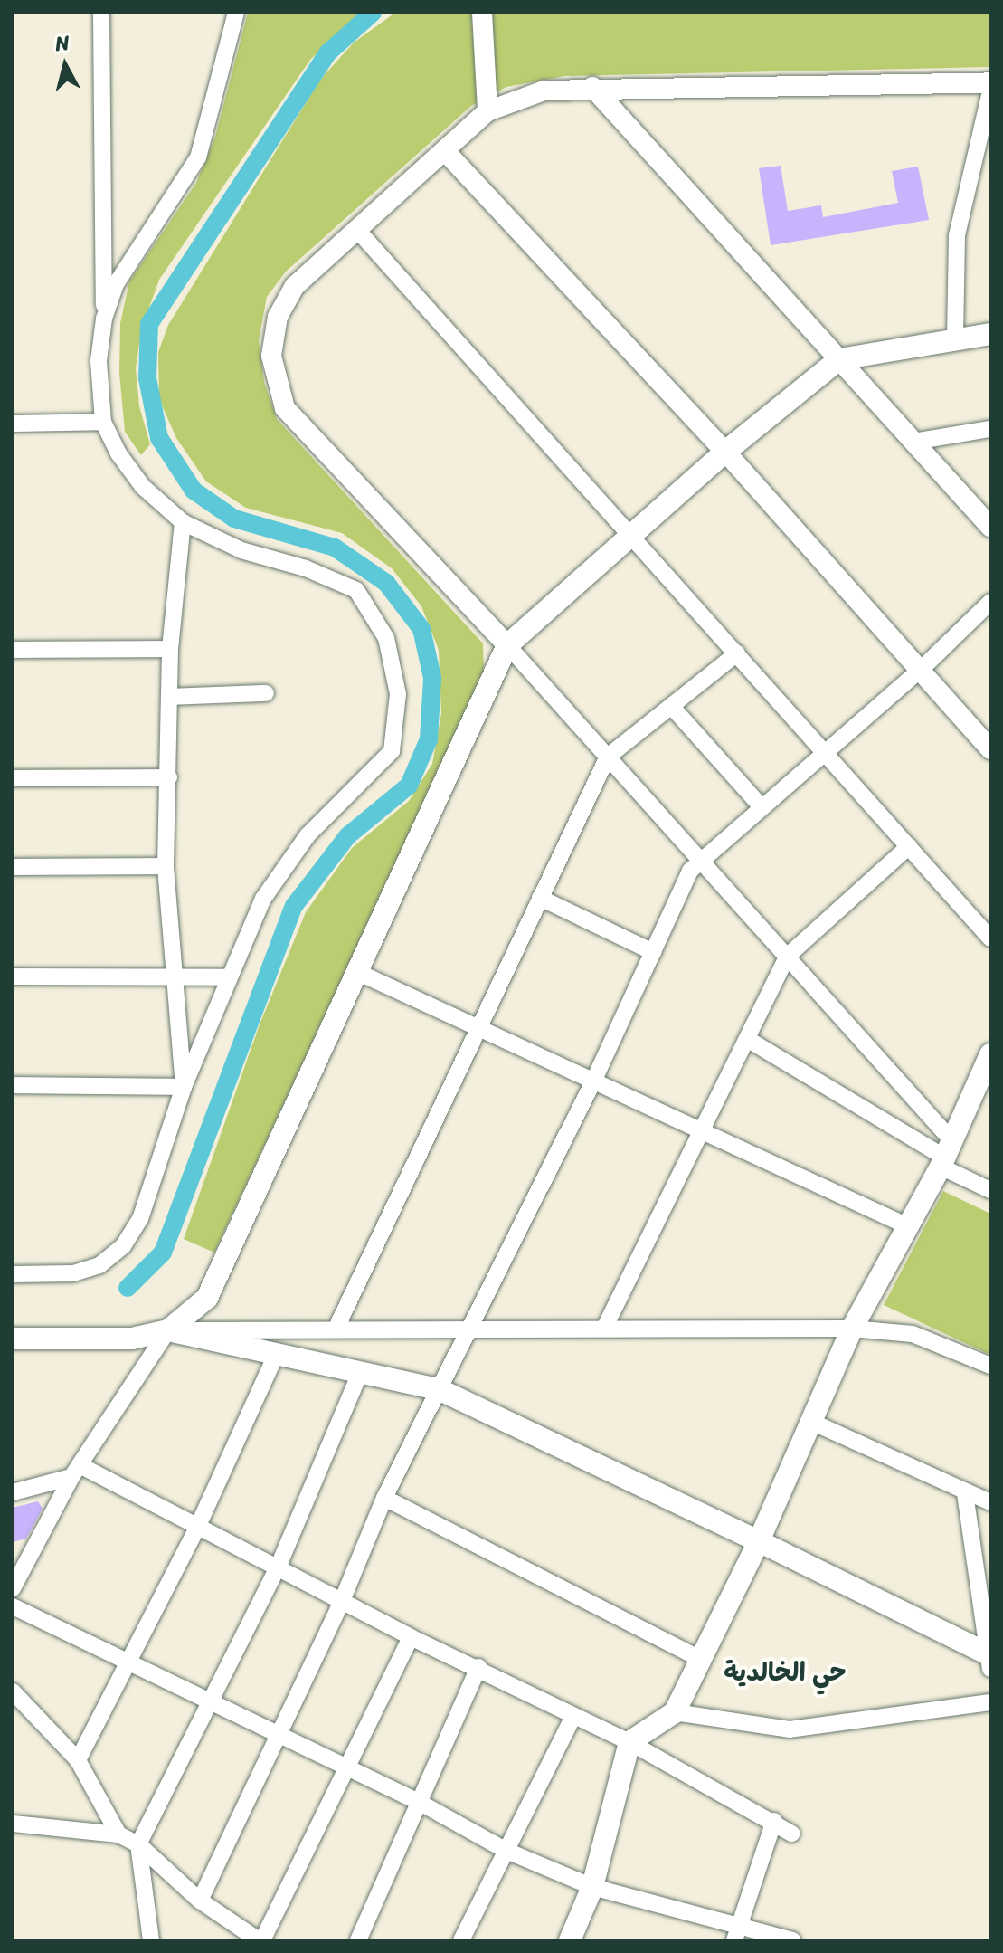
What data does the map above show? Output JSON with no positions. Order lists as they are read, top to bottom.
{
  "districts": ["حي الخالدية"],
  "north": "top"
}
